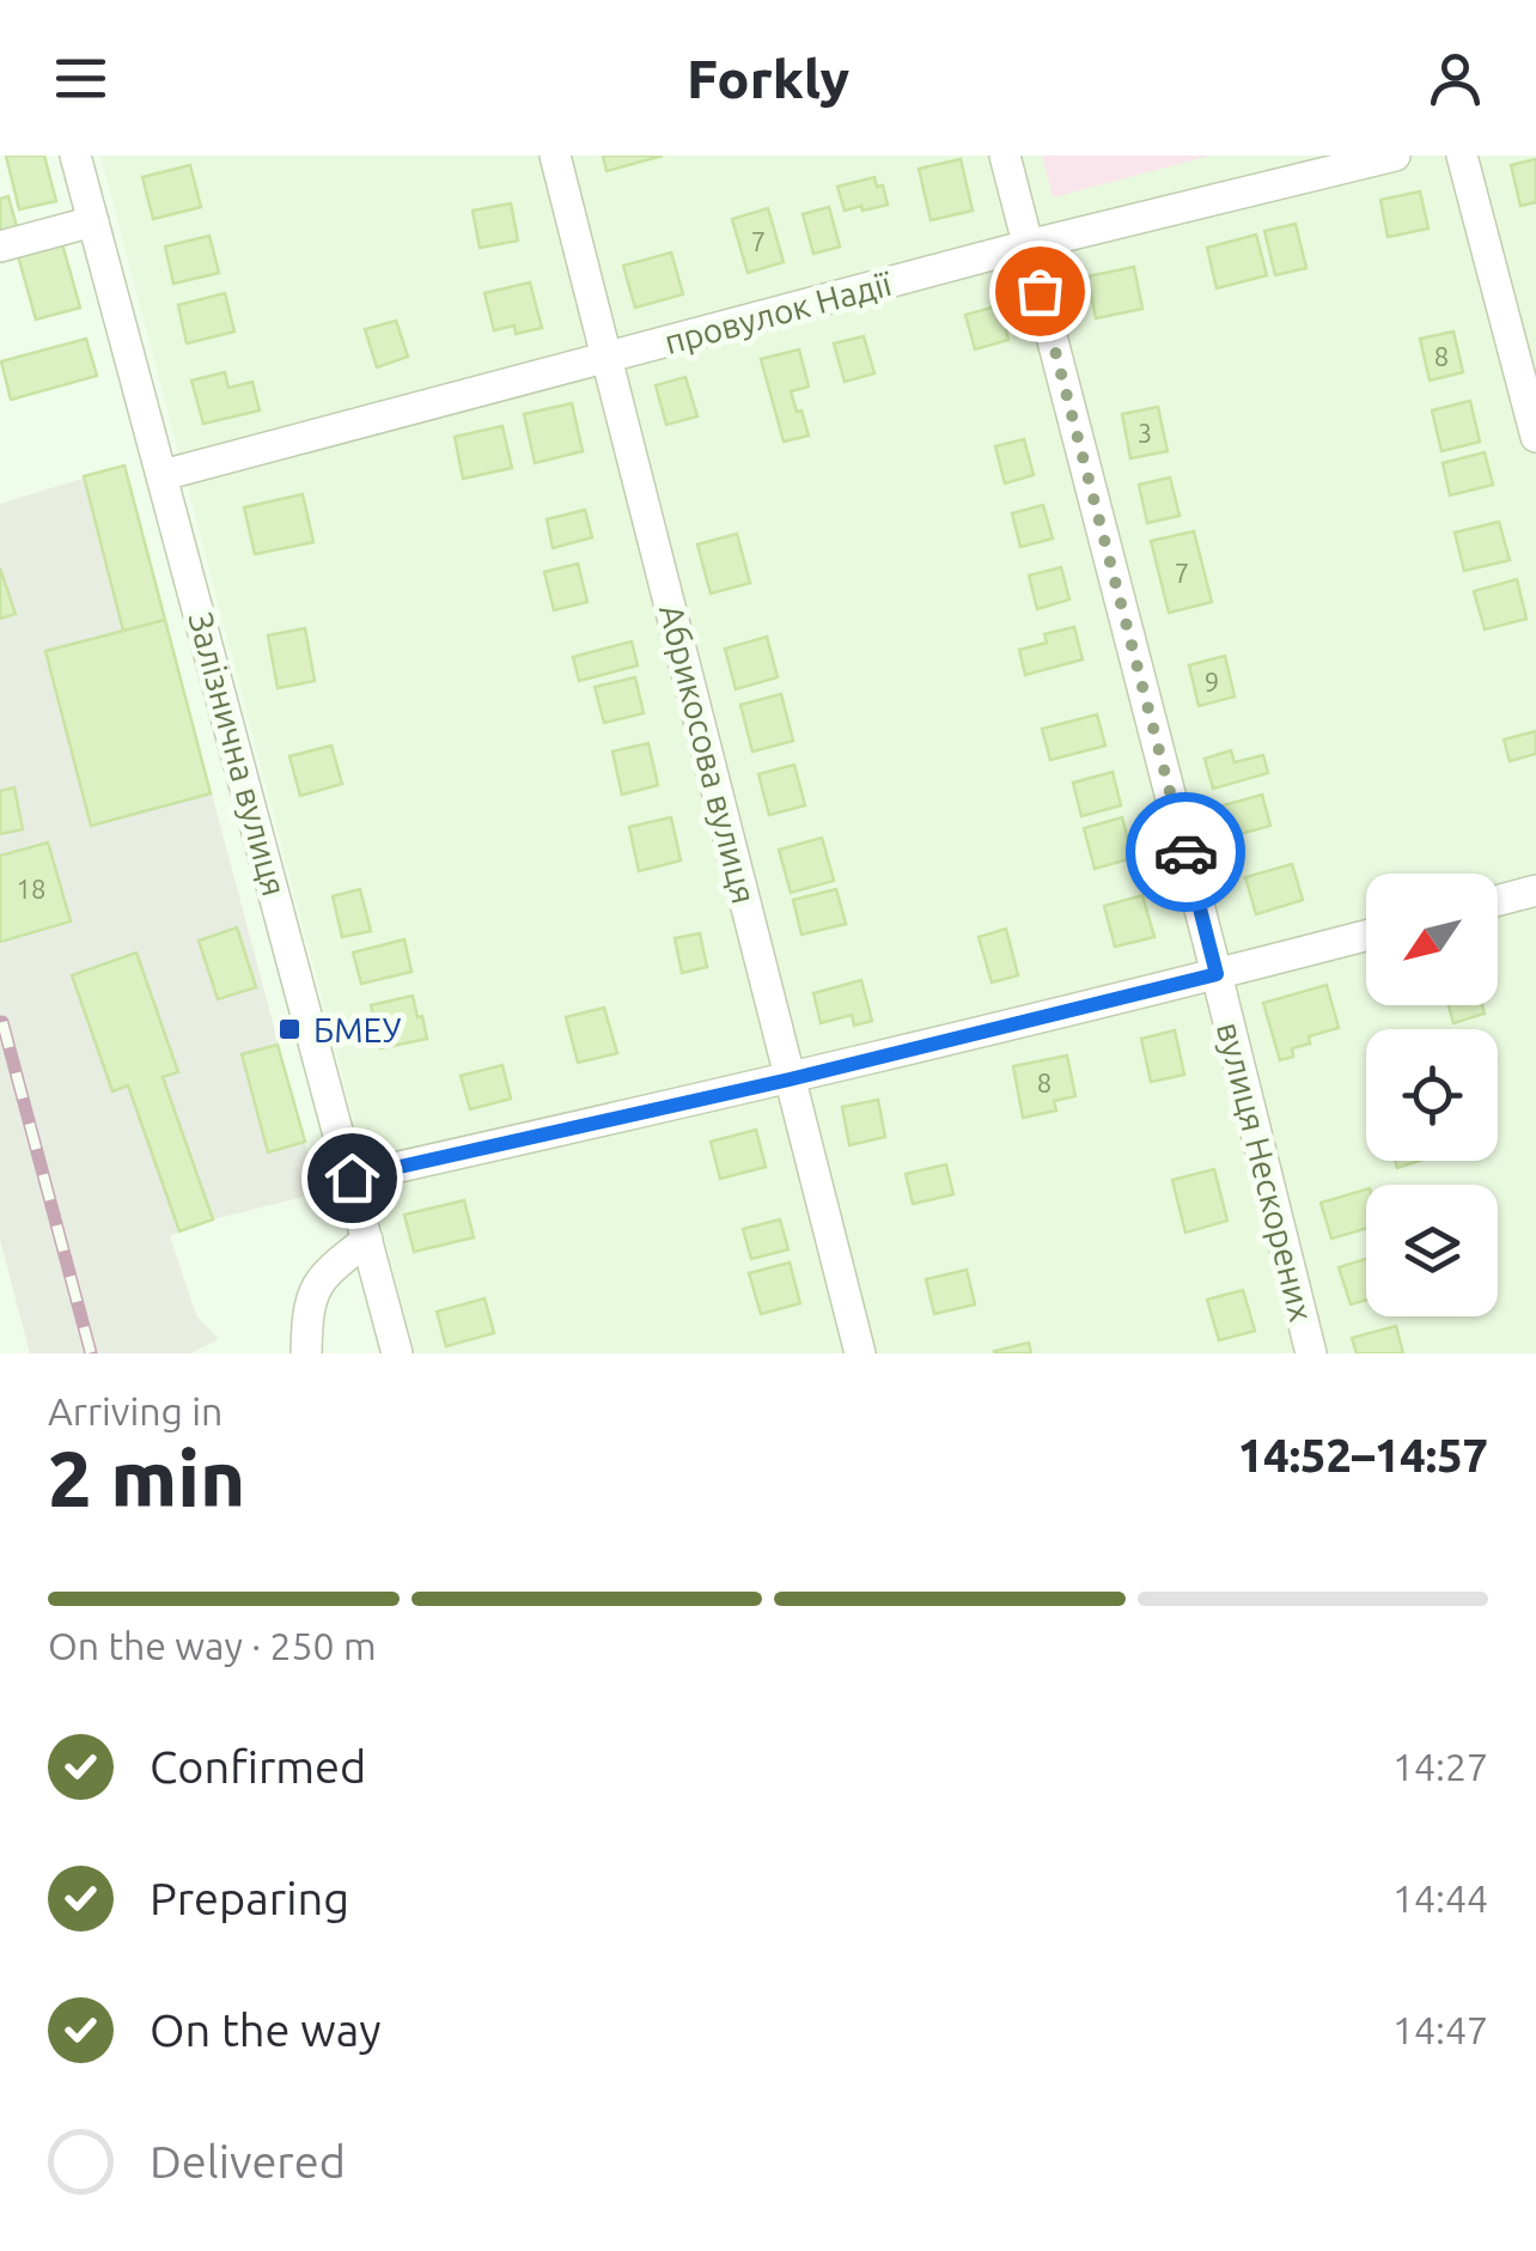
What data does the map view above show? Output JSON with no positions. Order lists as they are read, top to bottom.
{
  "streets": {
    "street": [
      "провулок Надії",
      "Залізнична вулиця",
      "Абрикосова вулиця",
      "вулиця Нескорених"
    ]
  },
  "crossings": [
    ["провулок Надії", "Залізнична вулиця"],
    ["провулок Надії", "Абрикосова вулиця"],
    ["провулок Надії", "вулиця Нескорених"]
  ],
  "places": {
    "transit": ["БМЕУ"]
  },
  "house_numbers": [
    "7",
    "8",
    "3",
    "7",
    "9",
    "18",
    "8"
  ],
  "north": "bottom left",
  "page": {
    "header": "Forkly",
    "heading": ["2 min", "Arriving in", "14:52–14:57"],
    "bar": "On the way · 250 m",
    "list": [
      ["Confirmed", "14:27"],
      ["Preparing", "14:44"],
      ["On the way", "14:47"],
      "Delivered"
    ]
  }
}
